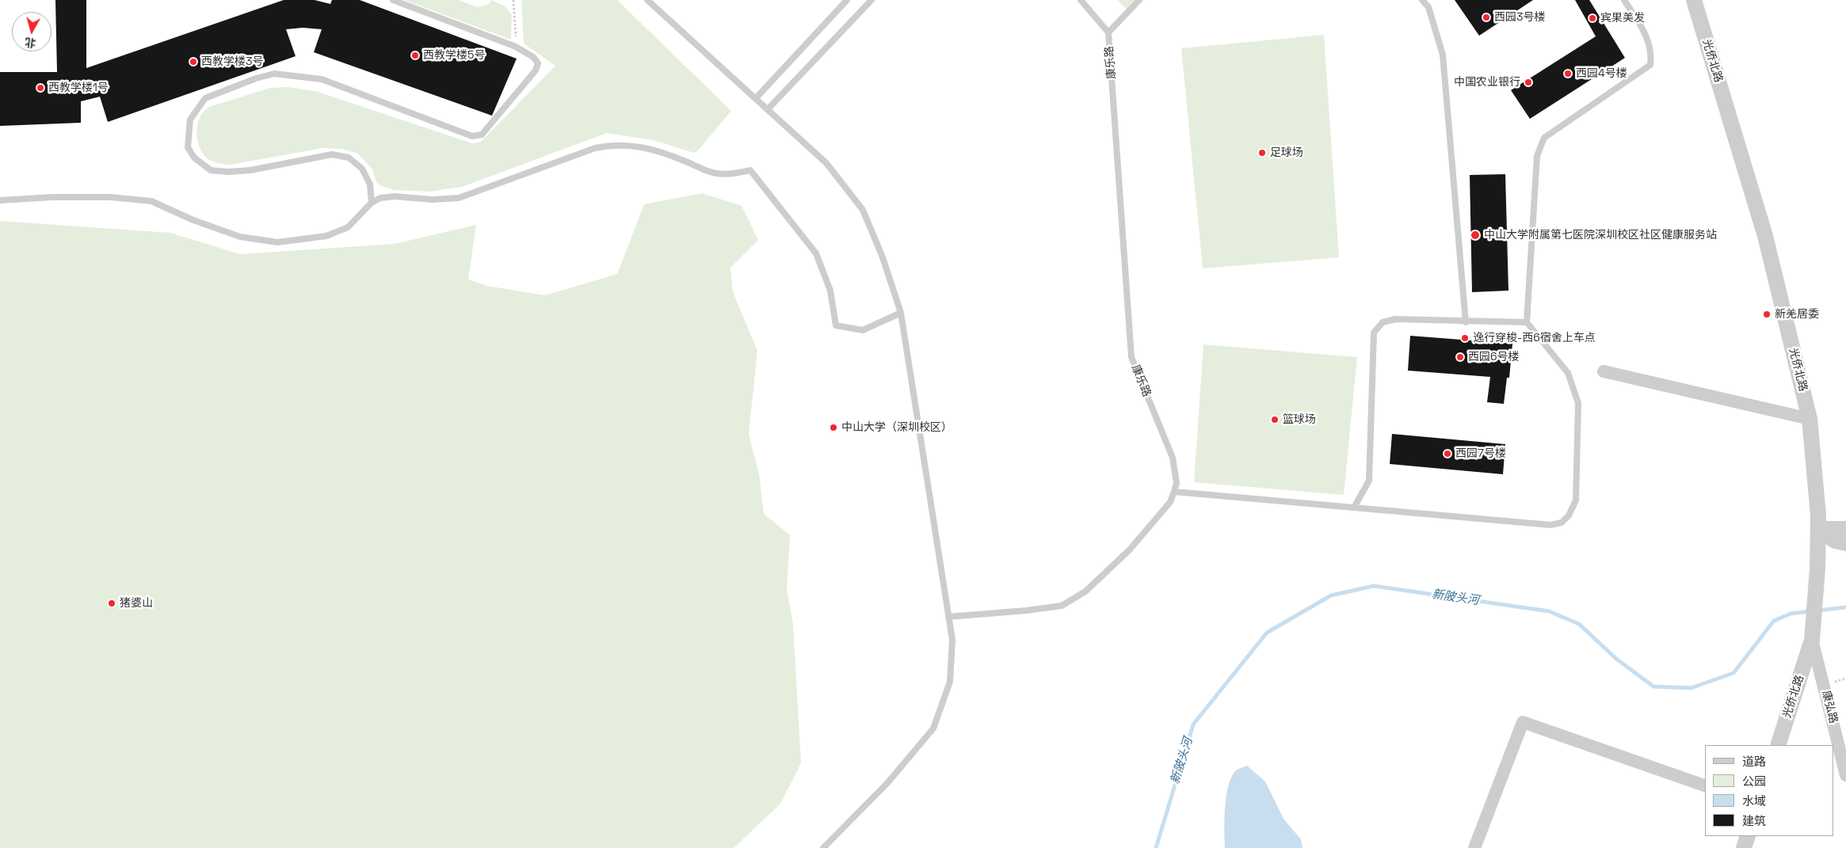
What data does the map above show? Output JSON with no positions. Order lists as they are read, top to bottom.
{
  "streets": {
    "street": ["光侨北路", "康弘路"],
    "lane": ["康乐路"]
  },
  "crossings": [
    ["光侨北路", "康弘路"]
  ],
  "water": ["新陂头河"],
  "places": [
    "西园3号楼",
    "宾果美发",
    "西教学楼5号",
    "西教学楼3号",
    "西园4号楼",
    "中国农业银行",
    "西教学楼1号",
    "足球场",
    "中山大学附属第七医院深圳校区社区健康服务站",
    "新羌居委",
    "逸行穿梭-西6宿舍上车点",
    "西园6号楼",
    "篮球场",
    "中山大学（深圳校区）",
    "西园7号楼",
    "猪婆山"
  ],
  "legend": [
    "道路",
    "公园",
    "水域",
    "建筑"
  ],
  "north": "bottom"
}
